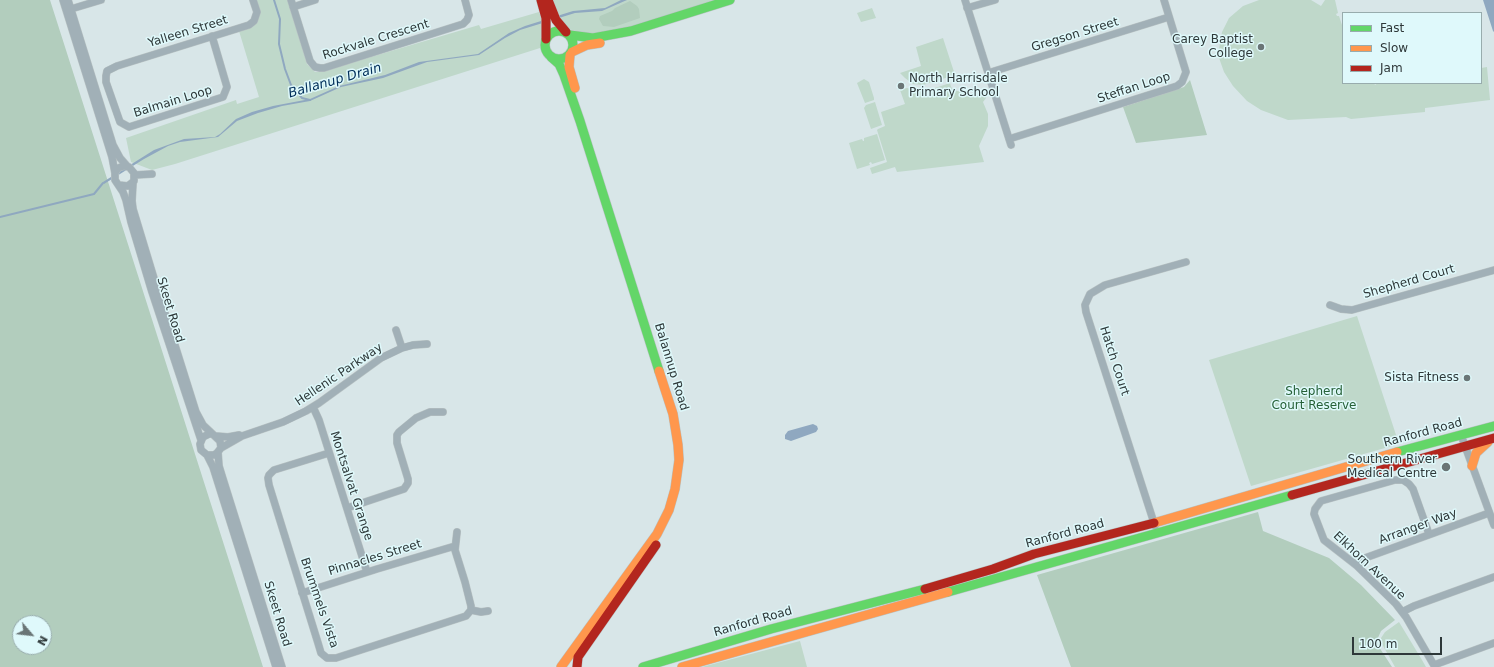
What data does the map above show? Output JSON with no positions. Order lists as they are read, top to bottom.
{
  "streets": {
    "main road": ["Balannup Road", "Ranford Road"],
    "street": [
      "Yalleen Street",
      "Gregson Street",
      "Rockvale Crescent",
      "Steffan Loop",
      "Balmain Loop",
      "Shepherd Court",
      "Skeet Road",
      "Hatch Court",
      "Hellenic Parkway",
      "Montsalvat Grange",
      "Arranger Way",
      "Pinnacles Street",
      "Elkhorn Avenue",
      "Brummels Vista"
    ]
  },
  "crossings": [
    ["Yalleen Street", "Balmain Loop"],
    ["Gregson Street", "Steffan Loop"],
    ["Skeet Road", "Hellenic Parkway"],
    ["Hatch Court", "Ranford Road"],
    ["Hellenic Parkway", "Montsalvat Grange"],
    ["Montsalvat Grange", "Pinnacles Street"],
    ["Montsalvat Grange", "Brummels Vista"],
    ["Arranger Way", "Elkhorn Avenue"],
    ["Pinnacles Street", "Brummels Vista"]
  ],
  "water": ["Ballanup Drain"],
  "parks": ["Shepherd Court Reserve"],
  "places": [
    "Carey Baptist College",
    "North Harrisdale Primary School",
    "Sista Fitness",
    "Southern River Medical Centre"
  ],
  "legend": ["Fast", "Slow", "Jam"],
  "scale_bar": "100 m",
  "north": "bottom right"
}
